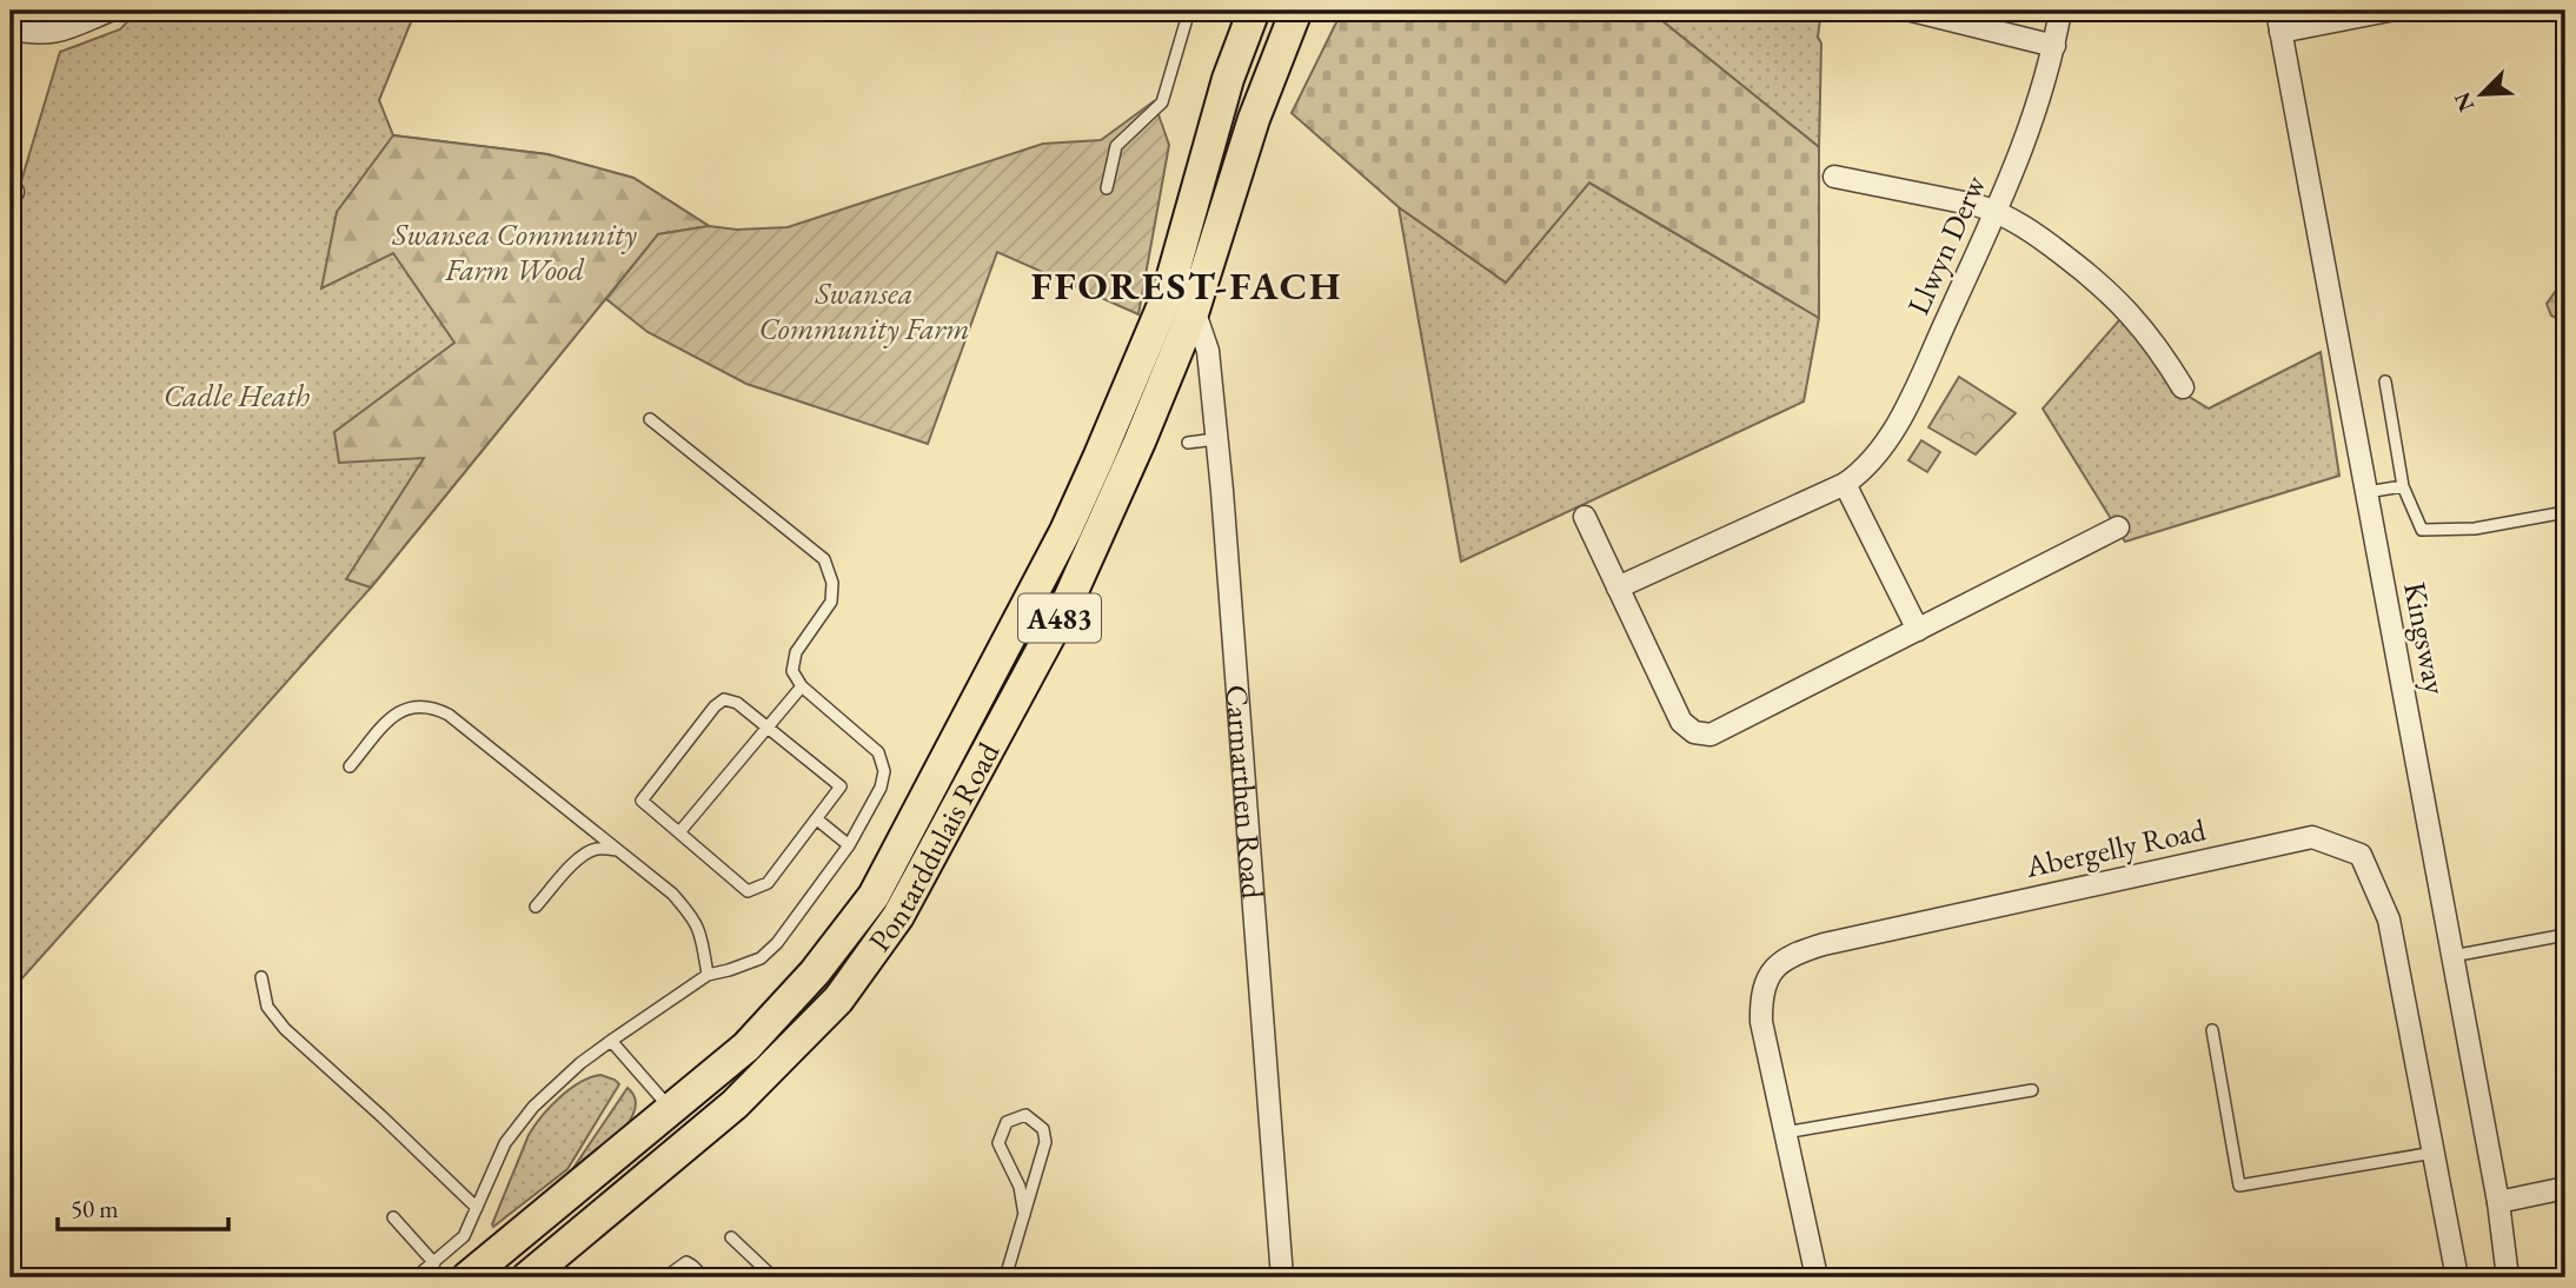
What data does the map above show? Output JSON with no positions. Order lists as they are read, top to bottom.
{
  "streets": {
    "main road": ["A483", "Pontarddulais Road"],
    "street": [
      "Llwyn Derw",
      "Kingsway",
      "Carmarthen Road",
      "Abergelly Road"
    ]
  },
  "crossings": [
    ["A483", "Carmarthen Road"],
    ["A483", "Pontarddulais Road"],
    ["Carmarthen Road", "Pontarddulais Road"]
  ],
  "districts": ["FFOREST-FACH"],
  "parks": ["Swansea Community Farm Wood", "Swansea Community Farm", "Cadle Heath"],
  "scale_bar": "50 m",
  "north": "bottom left"
}
